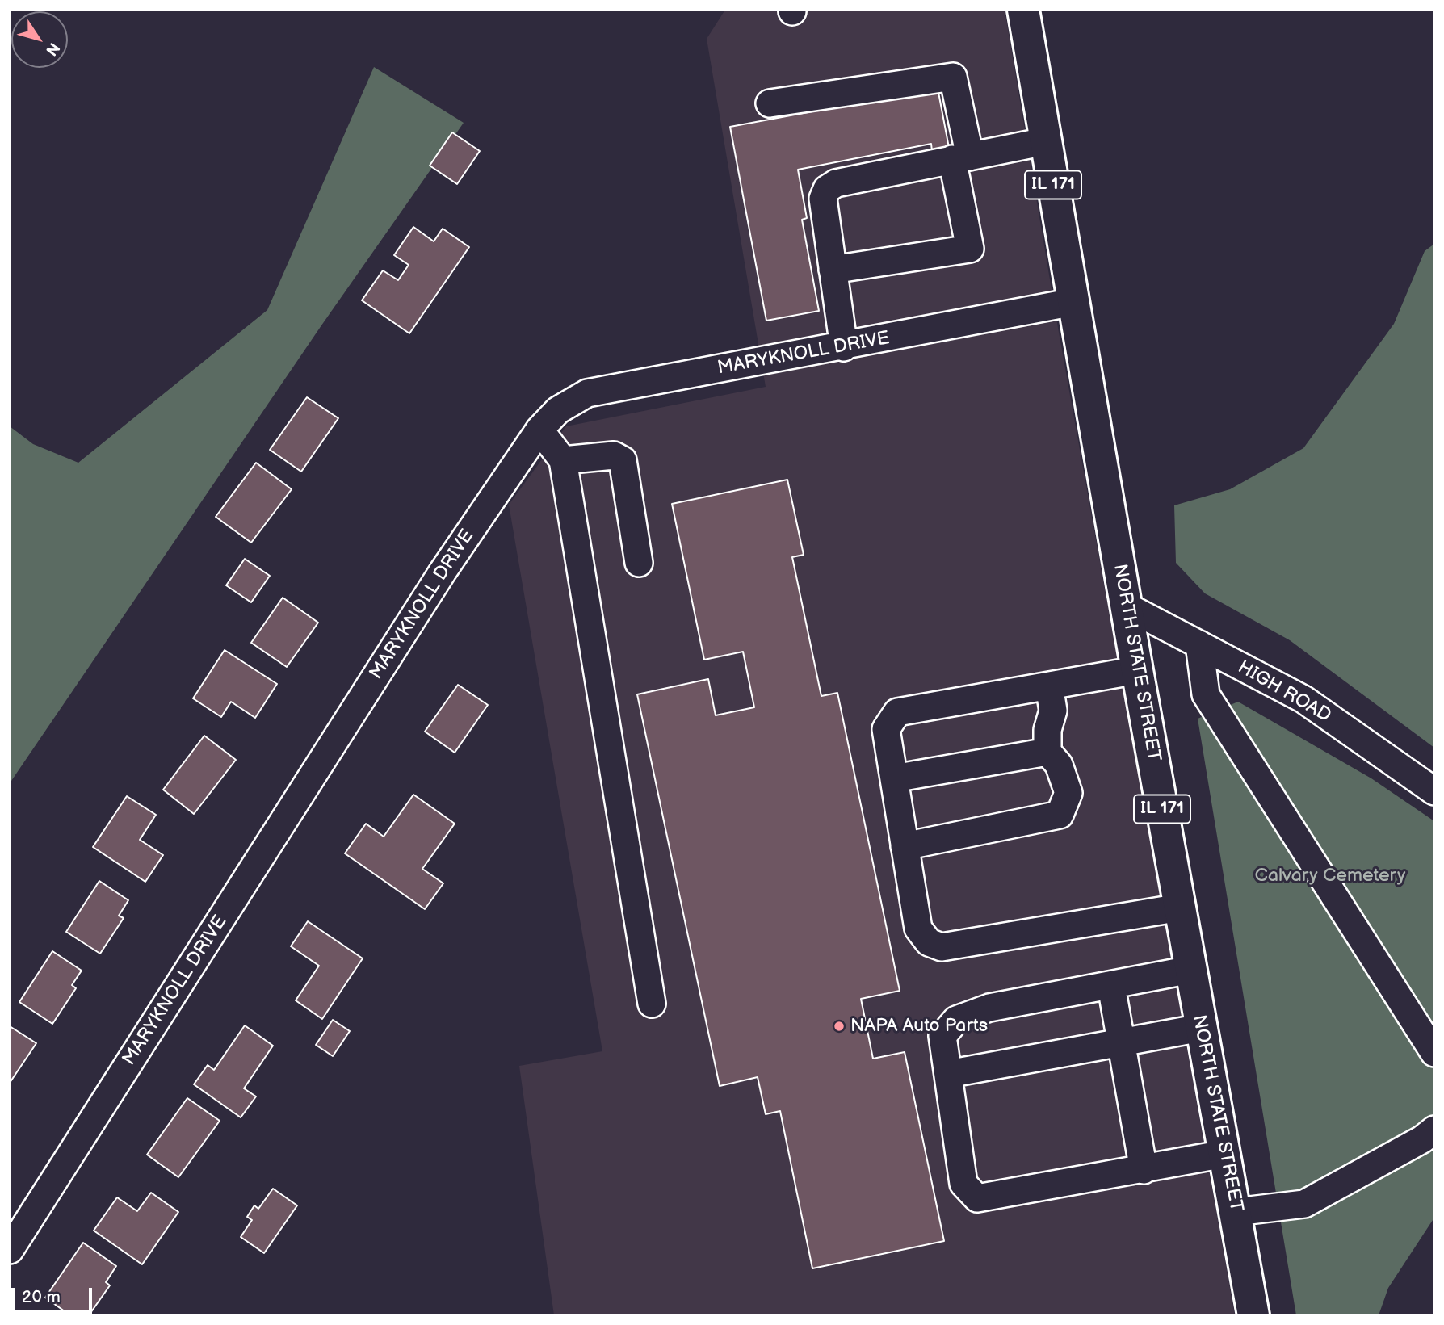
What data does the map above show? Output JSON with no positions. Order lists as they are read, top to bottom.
{
  "streets": {
    "main road": ["IL 171", "NORTH STATE STREET"],
    "street": ["MARYKNOLL DRIVE", "HIGH ROAD"]
  },
  "crossings": [
    ["MARYKNOLL DRIVE", "NORTH STATE STREET"],
    ["NORTH STATE STREET", "HIGH ROAD"]
  ],
  "parks": ["Calvary Cemetery"],
  "places": ["NAPA Auto Parts"],
  "scale_bar": "20 m",
  "north": "bottom right"
}
